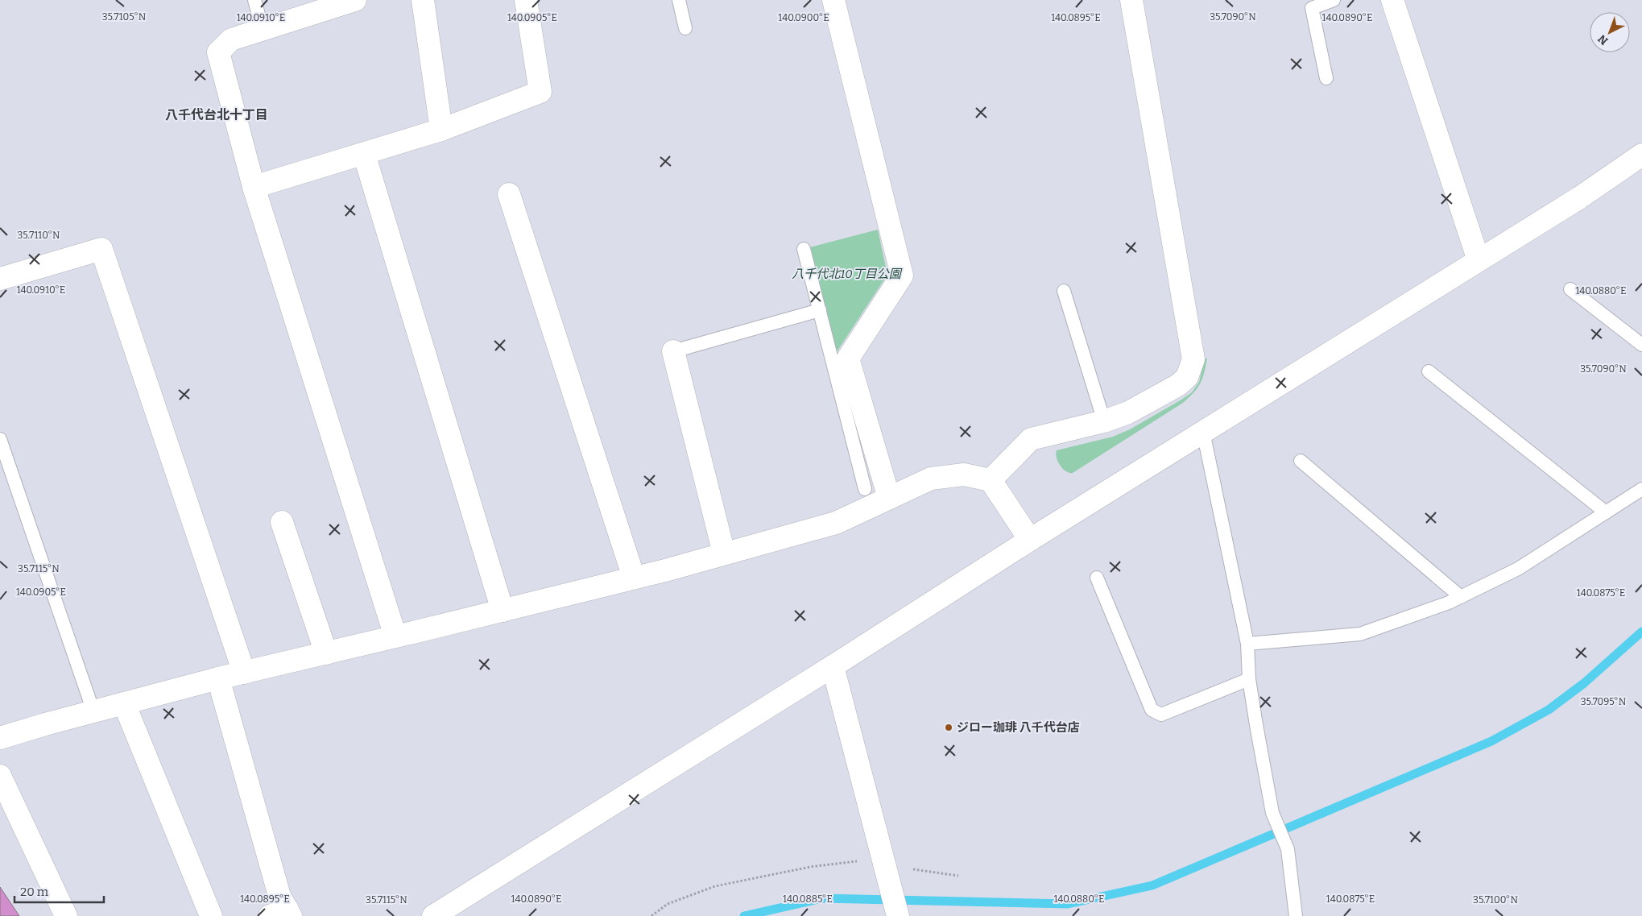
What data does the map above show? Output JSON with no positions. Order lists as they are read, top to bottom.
{
  "districts": ["八千代台北十丁目"],
  "parks": ["八千代北10丁目公園"],
  "places": ["ジロー珈琲 八千代台店"],
  "scale_bar": "20 m",
  "north": "bottom left",
  "coordinates": [
    "35.7105°N",
    "35.7090°N",
    "140.0910°E",
    "140.0905°E",
    "140.0895°E",
    "140.0890°E",
    "140.0900°E",
    "35.7110°N",
    "140.0880°E",
    "35.7115°N",
    "140.0875°E",
    "35.7095°N",
    "140.0885°E",
    "35.7100°N"
  ]
}
